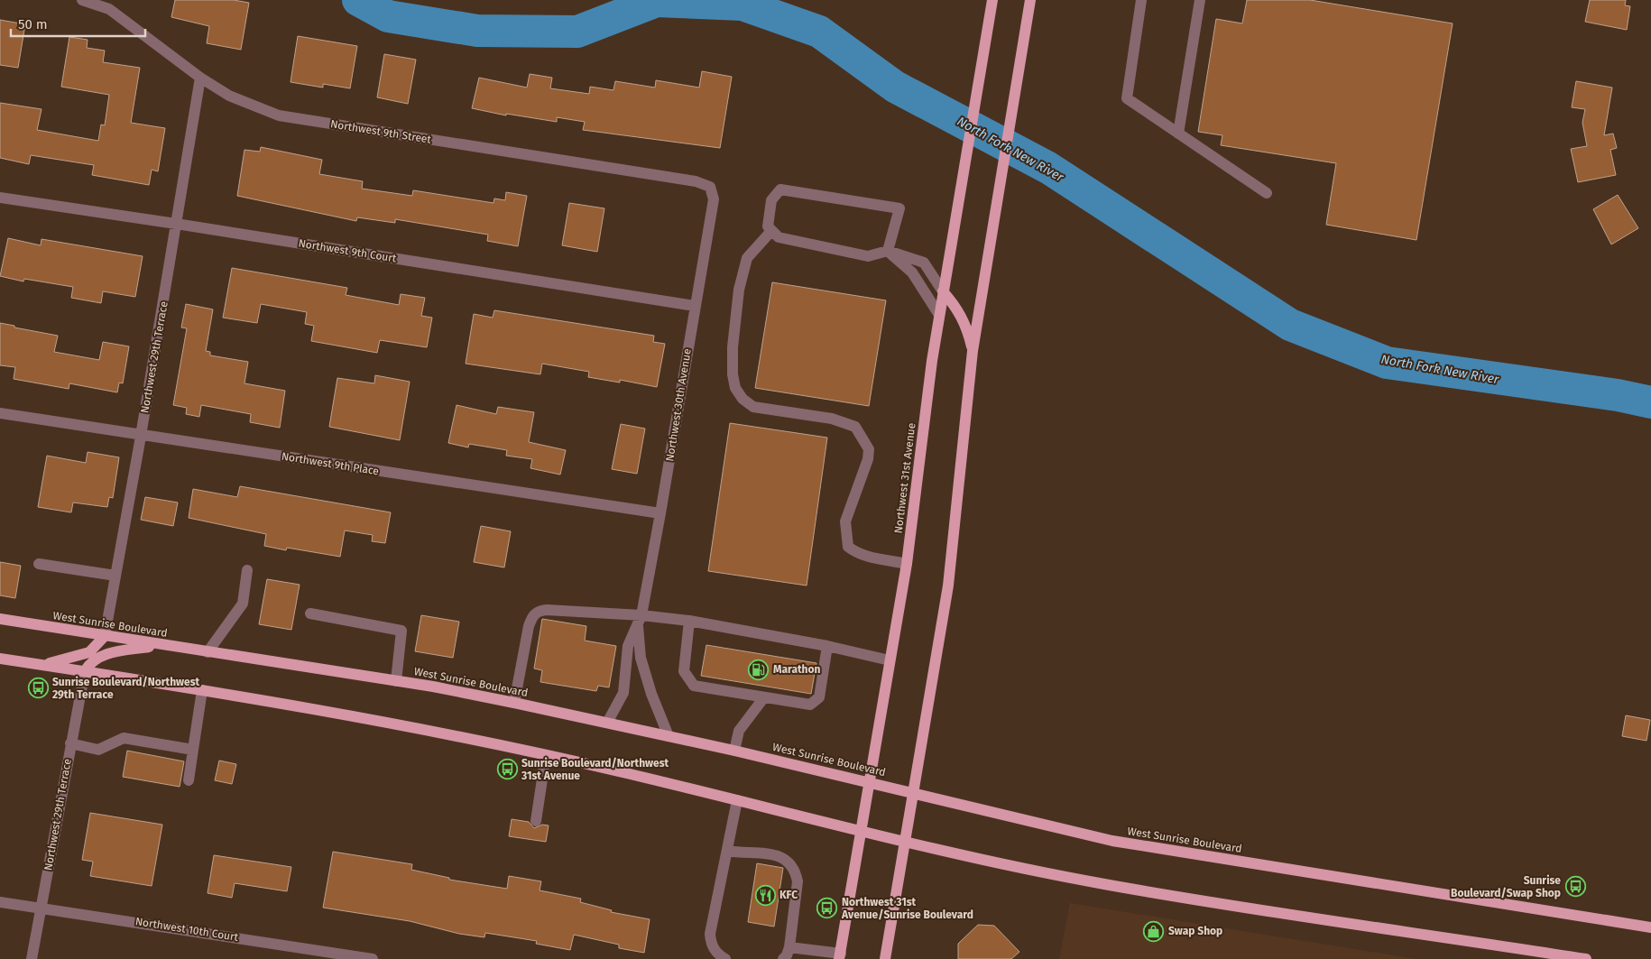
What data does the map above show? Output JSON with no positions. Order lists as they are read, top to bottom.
{
  "streets": {
    "main road": ["Northwest 31st Avenue", "West Sunrise Boulevard"],
    "street": [
      "Northwest 9th Street",
      "Northwest 9th Court",
      "Northwest 29th Terrace",
      "Northwest 30th Avenue",
      "Northwest 9th Place",
      "Northwest 10th Court"
    ]
  },
  "crossings": [
    ["Northwest 9th Street", "Northwest 29th Terrace"],
    ["Northwest 9th Street", "Northwest 30th Avenue"],
    ["Northwest 9th Court", "Northwest 29th Terrace"],
    ["Northwest 9th Court", "Northwest 30th Avenue"],
    ["Northwest 29th Terrace", "Northwest 9th Place"],
    ["Northwest 29th Terrace", "West Sunrise Boulevard"],
    ["Northwest 29th Terrace", "Northwest 10th Court"],
    ["Northwest 30th Avenue", "Northwest 9th Place"],
    ["Northwest 30th Avenue", "West Sunrise Boulevard"],
    ["Northwest 31st Avenue", "West Sunrise Boulevard"]
  ],
  "water": ["North Fork New River"],
  "places": {
    "fuel station": ["Marathon"],
    "bus stop": [
      "Sunrise Boulevard/Northwest 29th Terrace",
      "Sunrise Boulevard/Northwest 31st Avenue",
      "Sunrise Boulevard/Swap Shop",
      "Northwest 31st Avenue/Sunrise Boulevard"
    ],
    "restaurant": ["KFC"],
    "shop": ["Swap Shop"]
  },
  "scale_bar": "50 m"
}
